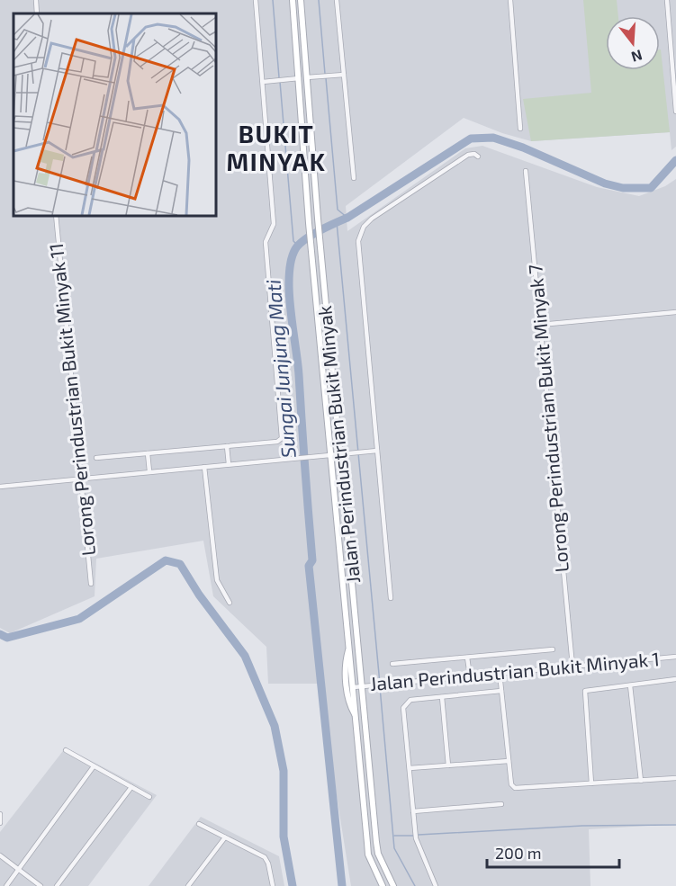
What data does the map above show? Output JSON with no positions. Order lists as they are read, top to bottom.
{
  "streets": {
    "main road": ["Jalan Perindustrian Bukit Minyak"],
    "street": ["Lorong Perindustrian Bukit Minyak 11", "Lorong Perindustrian Bukit Minyak 7", "Jalan Perindustrian Bukit Minyak 1"]
  },
  "crossings": [
    ["Lorong Perindustrian Bukit Minyak 7", "Jalan Perindustrian Bukit Minyak 1"],
    ["Jalan Perindustrian Bukit Minyak", "Jalan Perindustrian Bukit Minyak 1"]
  ],
  "districts": ["BUKIT MINYAK"],
  "water": ["Sungai Junjung Mati"],
  "scale_bar": "200 m",
  "north": "bottom"
}
